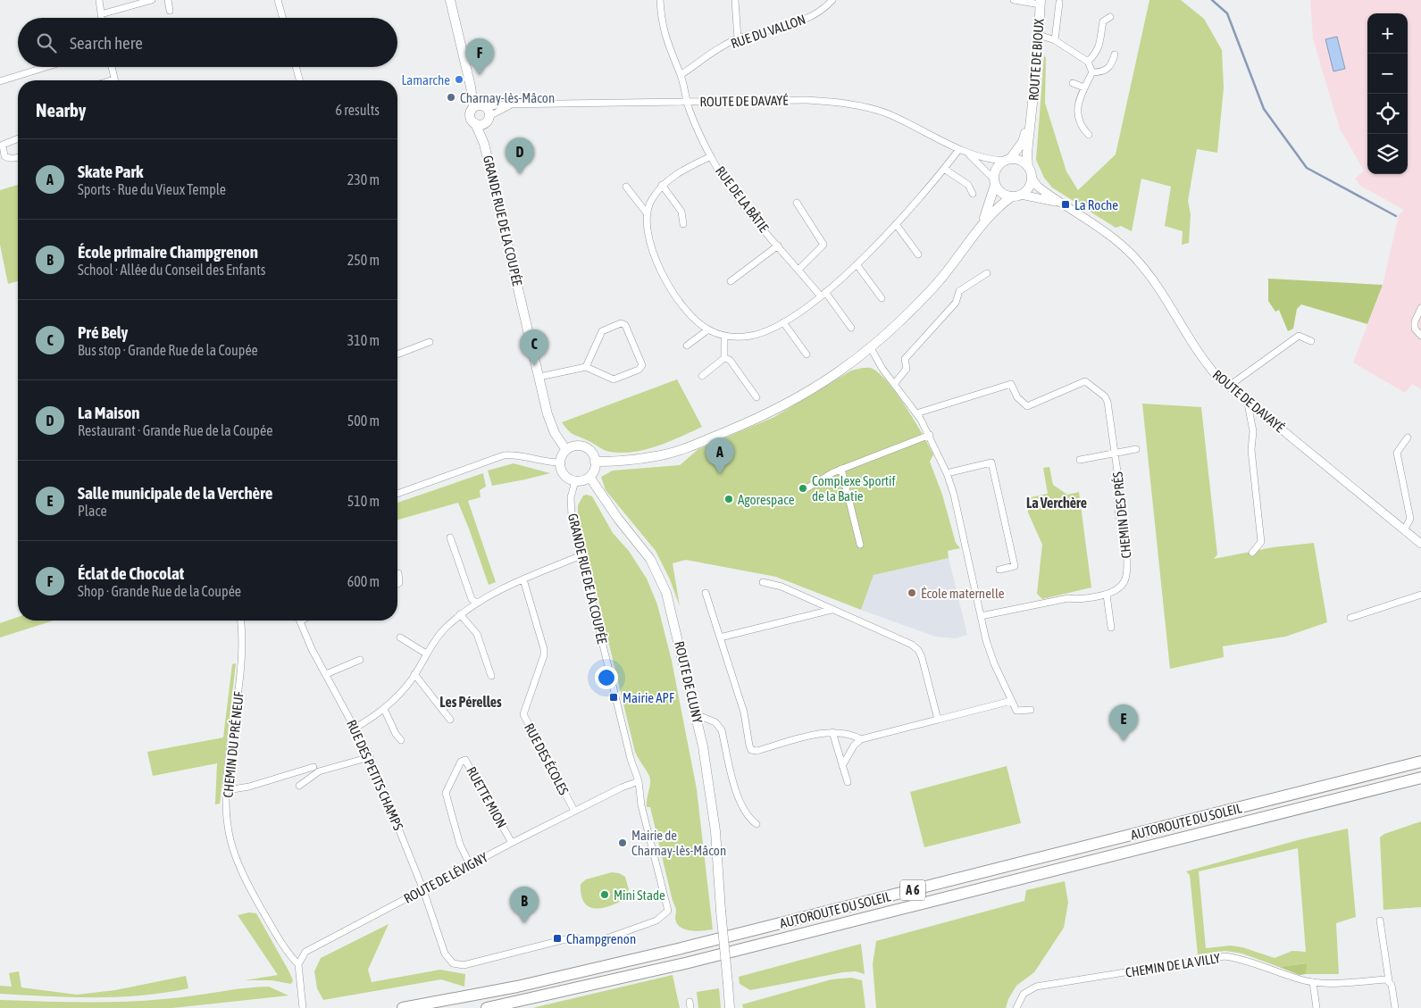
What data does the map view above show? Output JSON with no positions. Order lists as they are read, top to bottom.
{
  "streets": {
    "highway": ["AUTOROUTE DU SOLEIL", "A 6"],
    "main road": ["ROUTE DE BIOUX", "GRANDE RUE DE LA COUPÉE", "ROUTE DE CLUNY"],
    "street": [
      "RUE DU VALLON",
      "ROUTE DE DAVAYÉ",
      "RUE DE LA BÂTIE",
      "CHEMIN DES PRÉS",
      "CHEMIN DU PRÉ NEUF",
      "RUE DES ÉCOLES",
      "RUE DES PETITS CHAMPS",
      "RUETTE MION",
      "ROUTE DE LÉVIGNY",
      "CHEMIN DE LA VILLY"
    ]
  },
  "crossings": [
    ["RUE DU VALLON", "RUE DE LA BÂTIE"],
    ["ROUTE DE BIOUX", "ROUTE DE DAVAYÉ"],
    ["ROUTE DE DAVAYÉ", "RUE DE LA BÂTIE"],
    ["ROUTE DE DAVAYÉ", "GRANDE RUE DE LA COUPÉE"],
    ["GRANDE RUE DE LA COUPÉE", "ROUTE DE CLUNY"],
    ["GRANDE RUE DE LA COUPÉE", "RUE DES PETITS CHAMPS"],
    ["GRANDE RUE DE LA COUPÉE", "ROUTE DE LÉVIGNY"],
    ["CHEMIN DU PRÉ NEUF", "ROUTE DE LÉVIGNY"],
    ["RUE DES ÉCOLES", "ROUTE DE LÉVIGNY"],
    ["RUE DES PETITS CHAMPS", "ROUTE DE LÉVIGNY"],
    ["RUETTE MION", "ROUTE DE LÉVIGNY"]
  ],
  "districts": ["La Verchère", "Les Pérelles"],
  "places": {
    "other": [
      "Lamarche",
      "Charnay-lès-Mâcon",
      "Complexe Sportif de la Batie",
      "Agorespace",
      "École maternelle",
      "Mairie de Charnay-lès-Mâcon",
      "Mini Stade"
    ],
    "transit": ["La Roche", "Mairie APF", "Champgrenon"]
  },
  "page": {
    "map_buttons": ["+", "−"],
    "search": "Search here",
    "pins": [
      "F",
      "D",
      "C",
      "A",
      "E",
      "B"
    ],
    "heading": ["Nearby", "6 results"],
    "list": [
      {
        "mark": "A",
        "name": "Skate Park",
        "note": "Sports · Rue du Vieux Temple",
        "value": "230 m"
      },
      {
        "mark": "B",
        "name": "École primaire Champgrenon",
        "note": "School · Allée du Conseil des Enfants",
        "value": "250 m"
      },
      {
        "mark": "C",
        "name": "Pré Bely",
        "note": "Bus stop · Grande Rue de la Coupée",
        "value": "310 m"
      },
      {
        "mark": "D",
        "name": "La Maison",
        "note": "Restaurant · Grande Rue de la Coupée",
        "value": "500 m"
      },
      {
        "mark": "E",
        "name": "Salle municipale de la Verchère",
        "note": "Place",
        "value": "510 m"
      },
      {
        "mark": "F",
        "name": "Éclat de Chocolat",
        "note": "Shop · Grande Rue de la Coupée",
        "value": "600 m"
      }
    ]
  }
}
